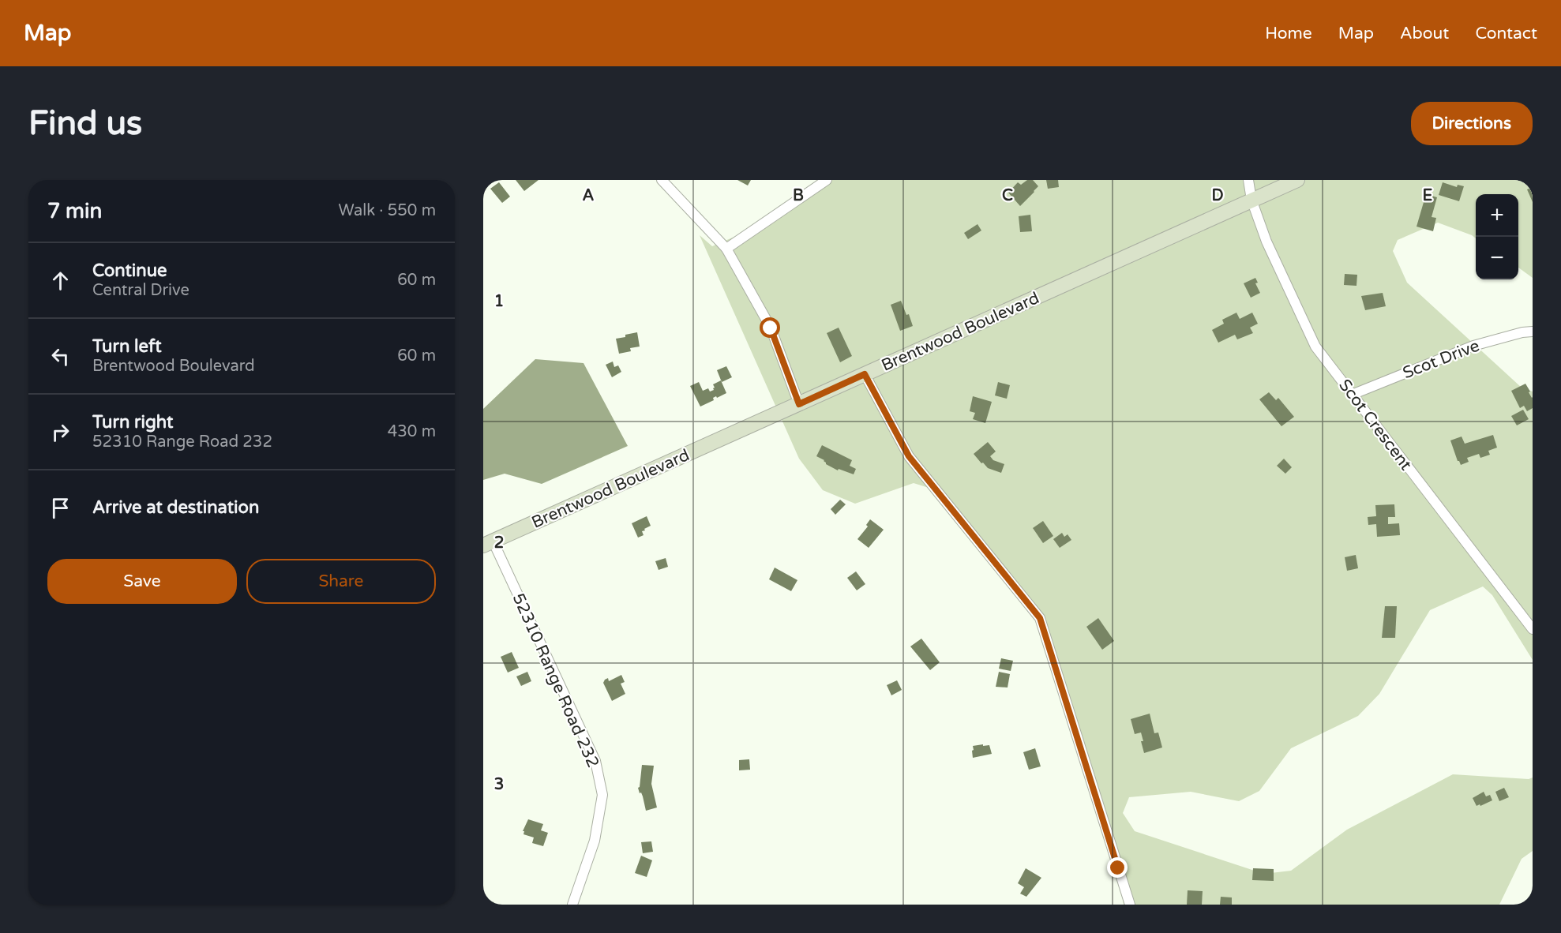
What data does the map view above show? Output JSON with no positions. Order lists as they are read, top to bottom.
{
  "streets": {
    "street": [
      "Brentwood Boulevard",
      "Scot Drive",
      "Scot Crescent",
      "52310 Range Road 232"
    ]
  },
  "crossings": [
    ["Brentwood Boulevard", "Scot Crescent"],
    ["Brentwood Boulevard", "52310 Range Road 232"],
    ["Scot Drive", "Scot Crescent"]
  ],
  "page": {
    "header": "Map",
    "nav": [
      "Home",
      "Map",
      "About",
      "Contact"
    ],
    "buttons": [
      "Directions",
      ["Save", "Share"]
    ],
    "title": "Find us",
    "heading": ["7 min", "Walk · 550 m"],
    "map_buttons": ["+", "−"],
    "list": [
      ["Continue", "Central Drive", "60 m"],
      ["Turn left", "Brentwood Boulevard", "60 m"],
      ["Turn right", "52310 Range Road 232", "430 m"],
      "Arrive at destination"
    ]
  },
  "grid": {
    "columns": [
      "A",
      "B",
      "C",
      "D",
      "E"
    ],
    "rows": ["1", "2", "3"]
  }
}
